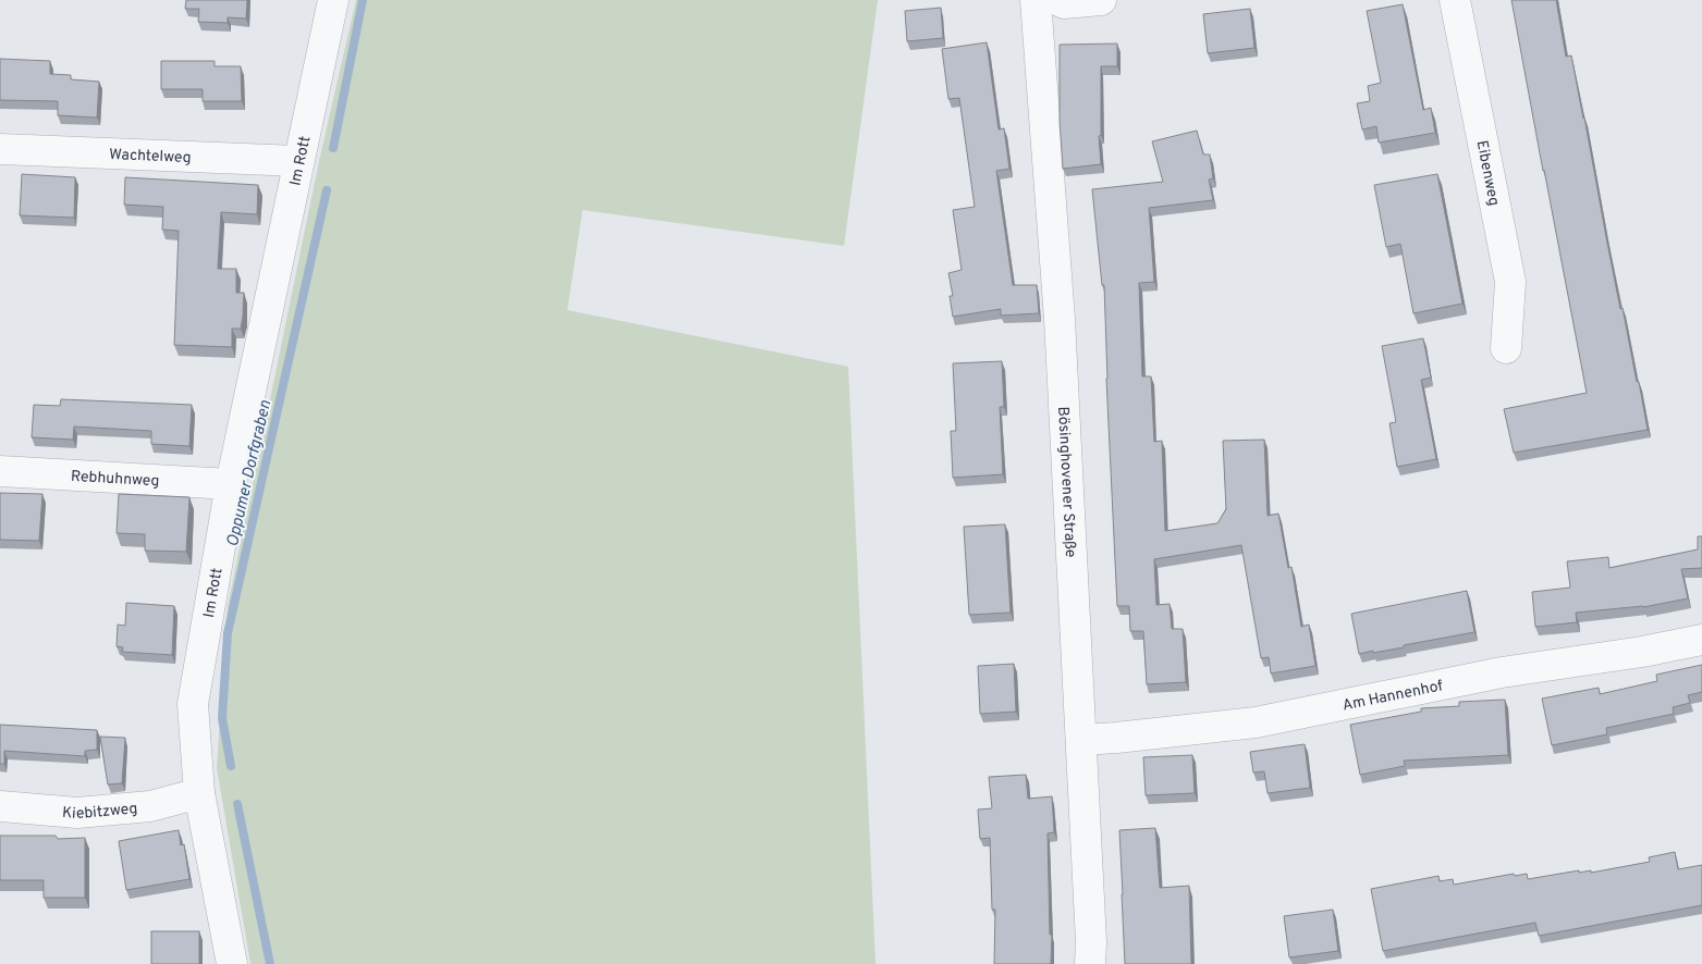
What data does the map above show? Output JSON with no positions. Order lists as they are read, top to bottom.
{
  "streets": {
    "street": [
      "Wachtelweg",
      "Im Rott",
      "Eibenweg",
      "Rebhuhnweg",
      "Bösinghovener Straße",
      "Am Hannenhof",
      "Kiebitzweg"
    ]
  },
  "crossings": [
    ["Wachtelweg", "Im Rott"],
    ["Im Rott", "Rebhuhnweg"],
    ["Im Rott", "Kiebitzweg"],
    ["Bösinghovener Straße", "Am Hannenhof"]
  ],
  "water": ["Oppumer Dorfgraben"]
}
